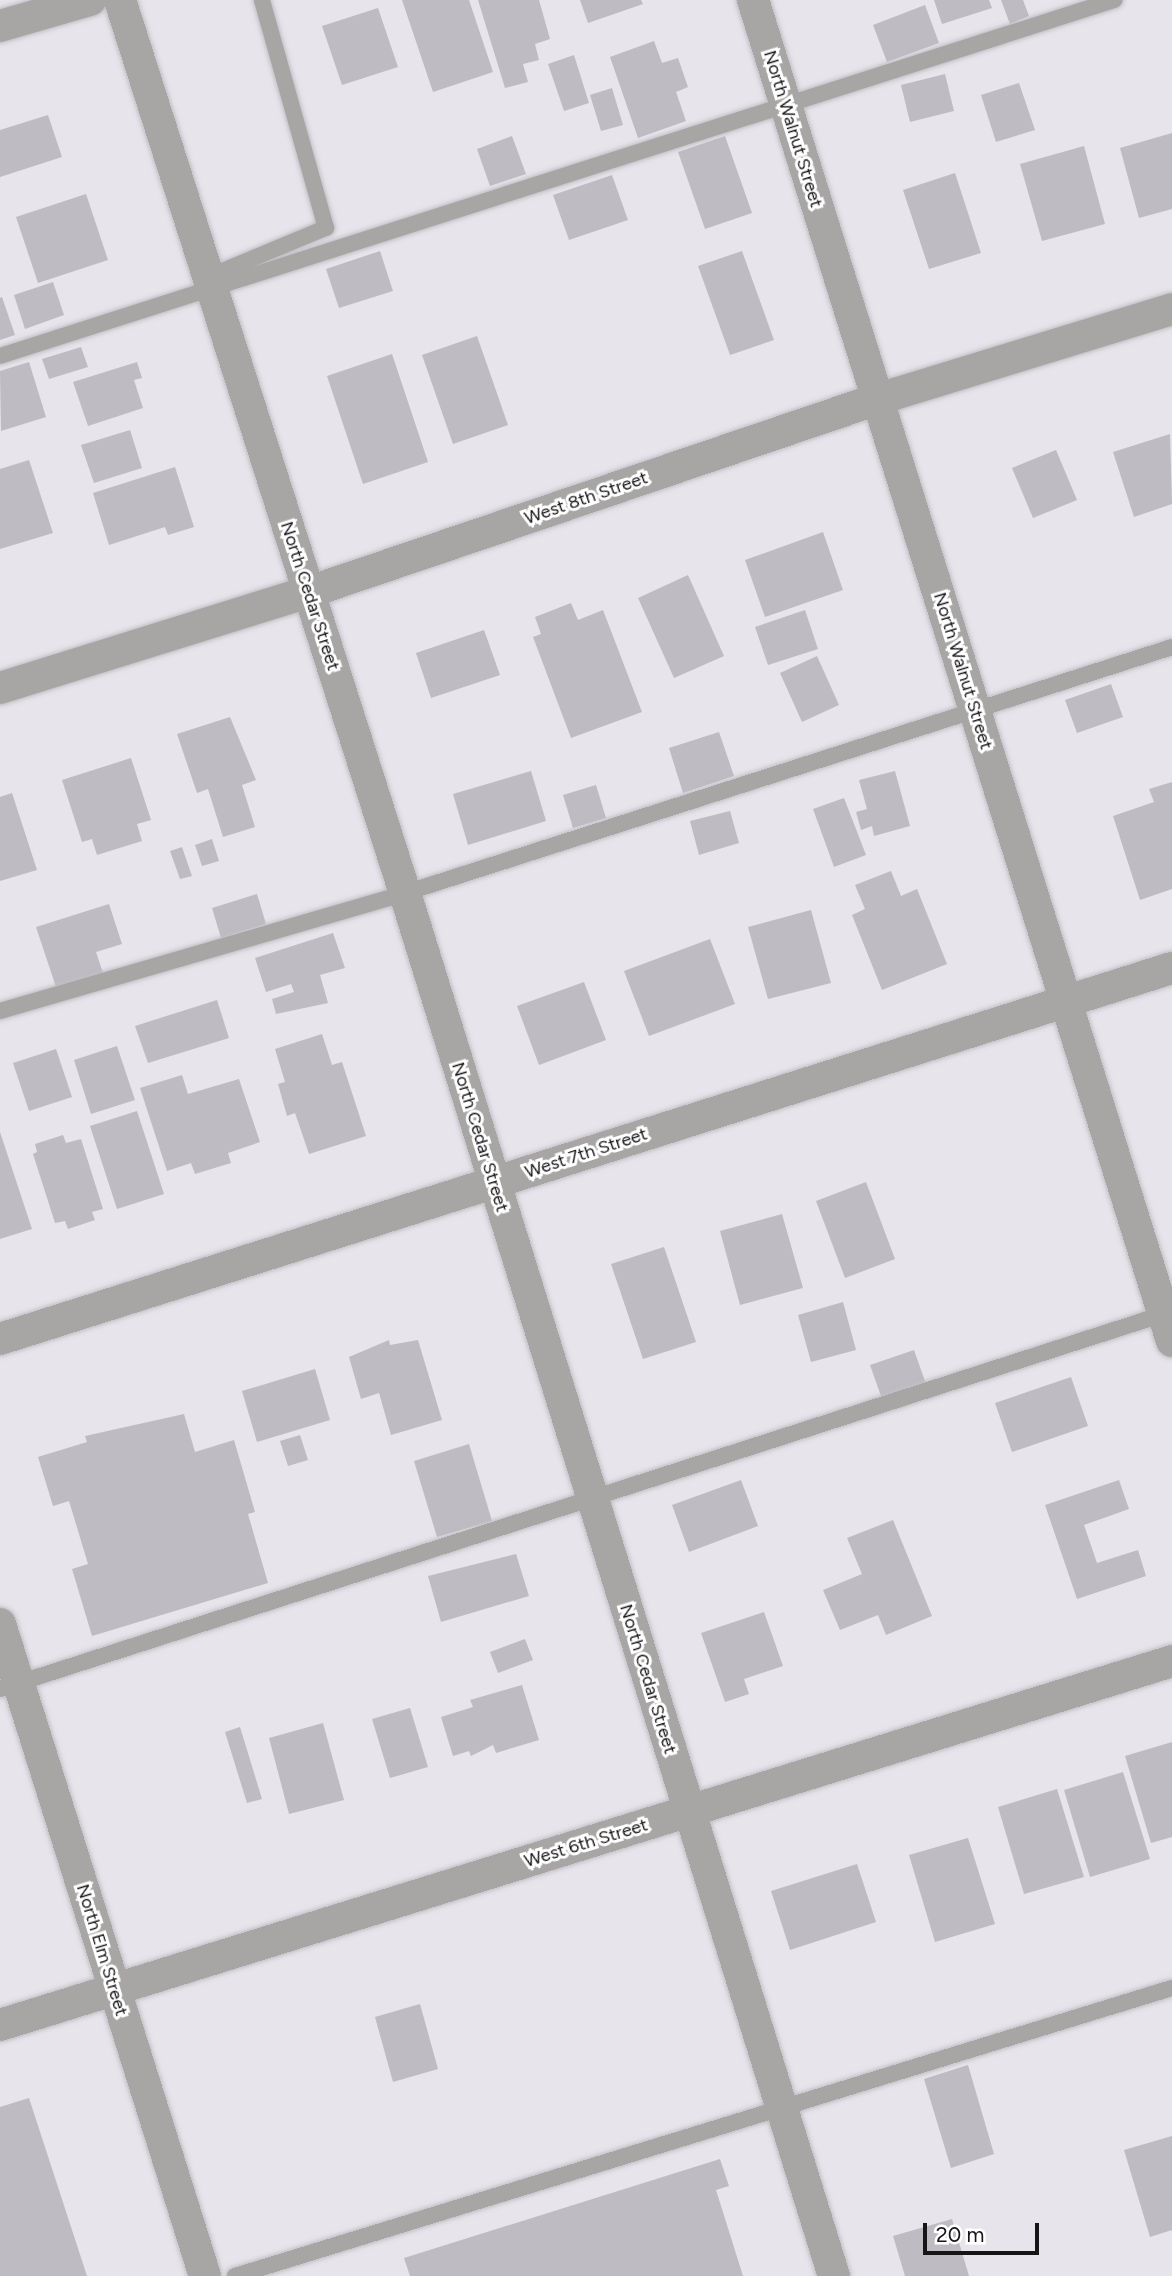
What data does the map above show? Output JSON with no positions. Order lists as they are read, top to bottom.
{
  "streets": {
    "street": [
      "North Walnut Street",
      "West 8th Street",
      "North Cedar Street",
      "West 7th Street",
      "West 6th Street",
      "North Elm Street"
    ]
  },
  "crossings": [
    ["North Walnut Street", "West 8th Street"],
    ["North Walnut Street", "West 7th Street"],
    ["West 8th Street", "North Cedar Street"],
    ["North Cedar Street", "West 7th Street"],
    ["North Cedar Street", "West 6th Street"],
    ["West 6th Street", "North Elm Street"]
  ],
  "scale_bar": "20 m"
}
